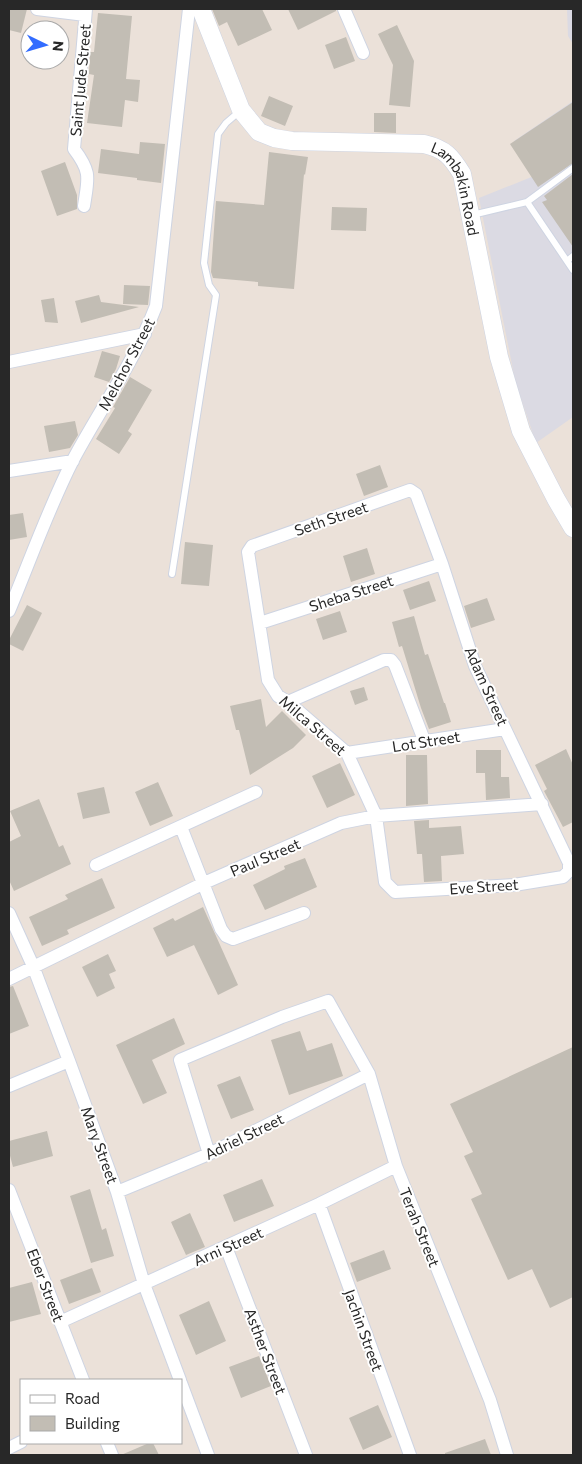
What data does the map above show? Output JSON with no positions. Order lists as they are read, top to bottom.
{
  "streets": {
    "main road": ["Lambakin Road"],
    "street": [
      "Saint Jude Street",
      "Melchor Street",
      "Seth Street",
      "Sheba Street",
      "Adam Street",
      "Milca Street",
      "Lot Street",
      "Paul Street",
      "Eve Street",
      "Adriel Street",
      "Mary Street",
      "Terah Street",
      "Arni Street",
      "Eber Street",
      "Jachin Street",
      "Asther Street"
    ]
  },
  "crossings": [
    ["Seth Street", "Adam Street"],
    ["Seth Street", "Milca Street"],
    ["Sheba Street", "Adam Street"],
    ["Sheba Street", "Milca Street"],
    ["Adam Street", "Lot Street"],
    ["Adam Street", "Paul Street"],
    ["Adam Street", "Eve Street"],
    ["Milca Street", "Lot Street"],
    ["Milca Street", "Paul Street"],
    ["Milca Street", "Eve Street"],
    ["Paul Street", "Mary Street"],
    ["Adriel Street", "Mary Street"],
    ["Adriel Street", "Terah Street"],
    ["Mary Street", "Arni Street"],
    ["Terah Street", "Arni Street"],
    ["Arni Street", "Eber Street"],
    ["Arni Street", "Jachin Street"],
    ["Arni Street", "Asther Street"]
  ],
  "legend": ["Road", "Building"],
  "north": "right"
}
